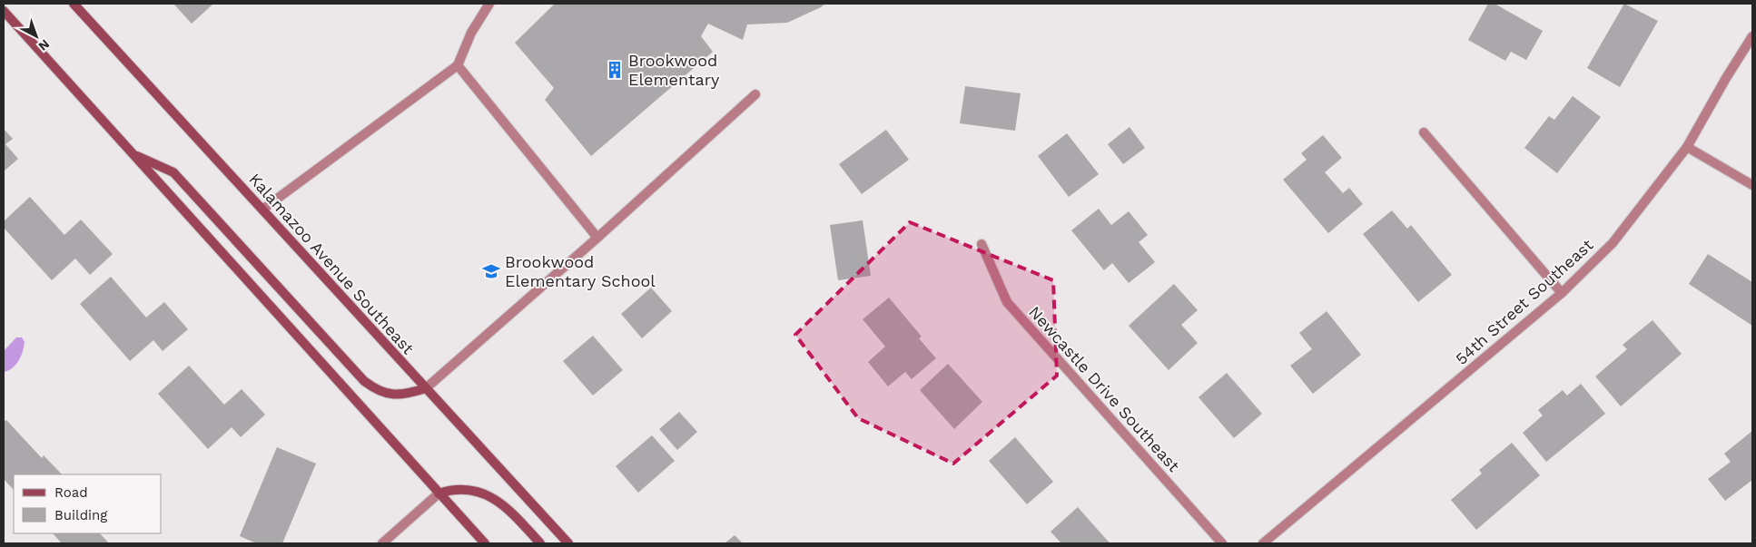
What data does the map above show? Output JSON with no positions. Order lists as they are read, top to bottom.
{
  "streets": {
    "main road": ["Kalamazoo Avenue Southeast"],
    "street": ["54th Street Southeast", "Newcastle Drive Southeast"]
  },
  "places": {
    "building": ["Brookwood Elementary"],
    "school or university": ["Brookwood Elementary School"]
  },
  "legend": ["Road", "Building"],
  "north": "bottom right"
}
